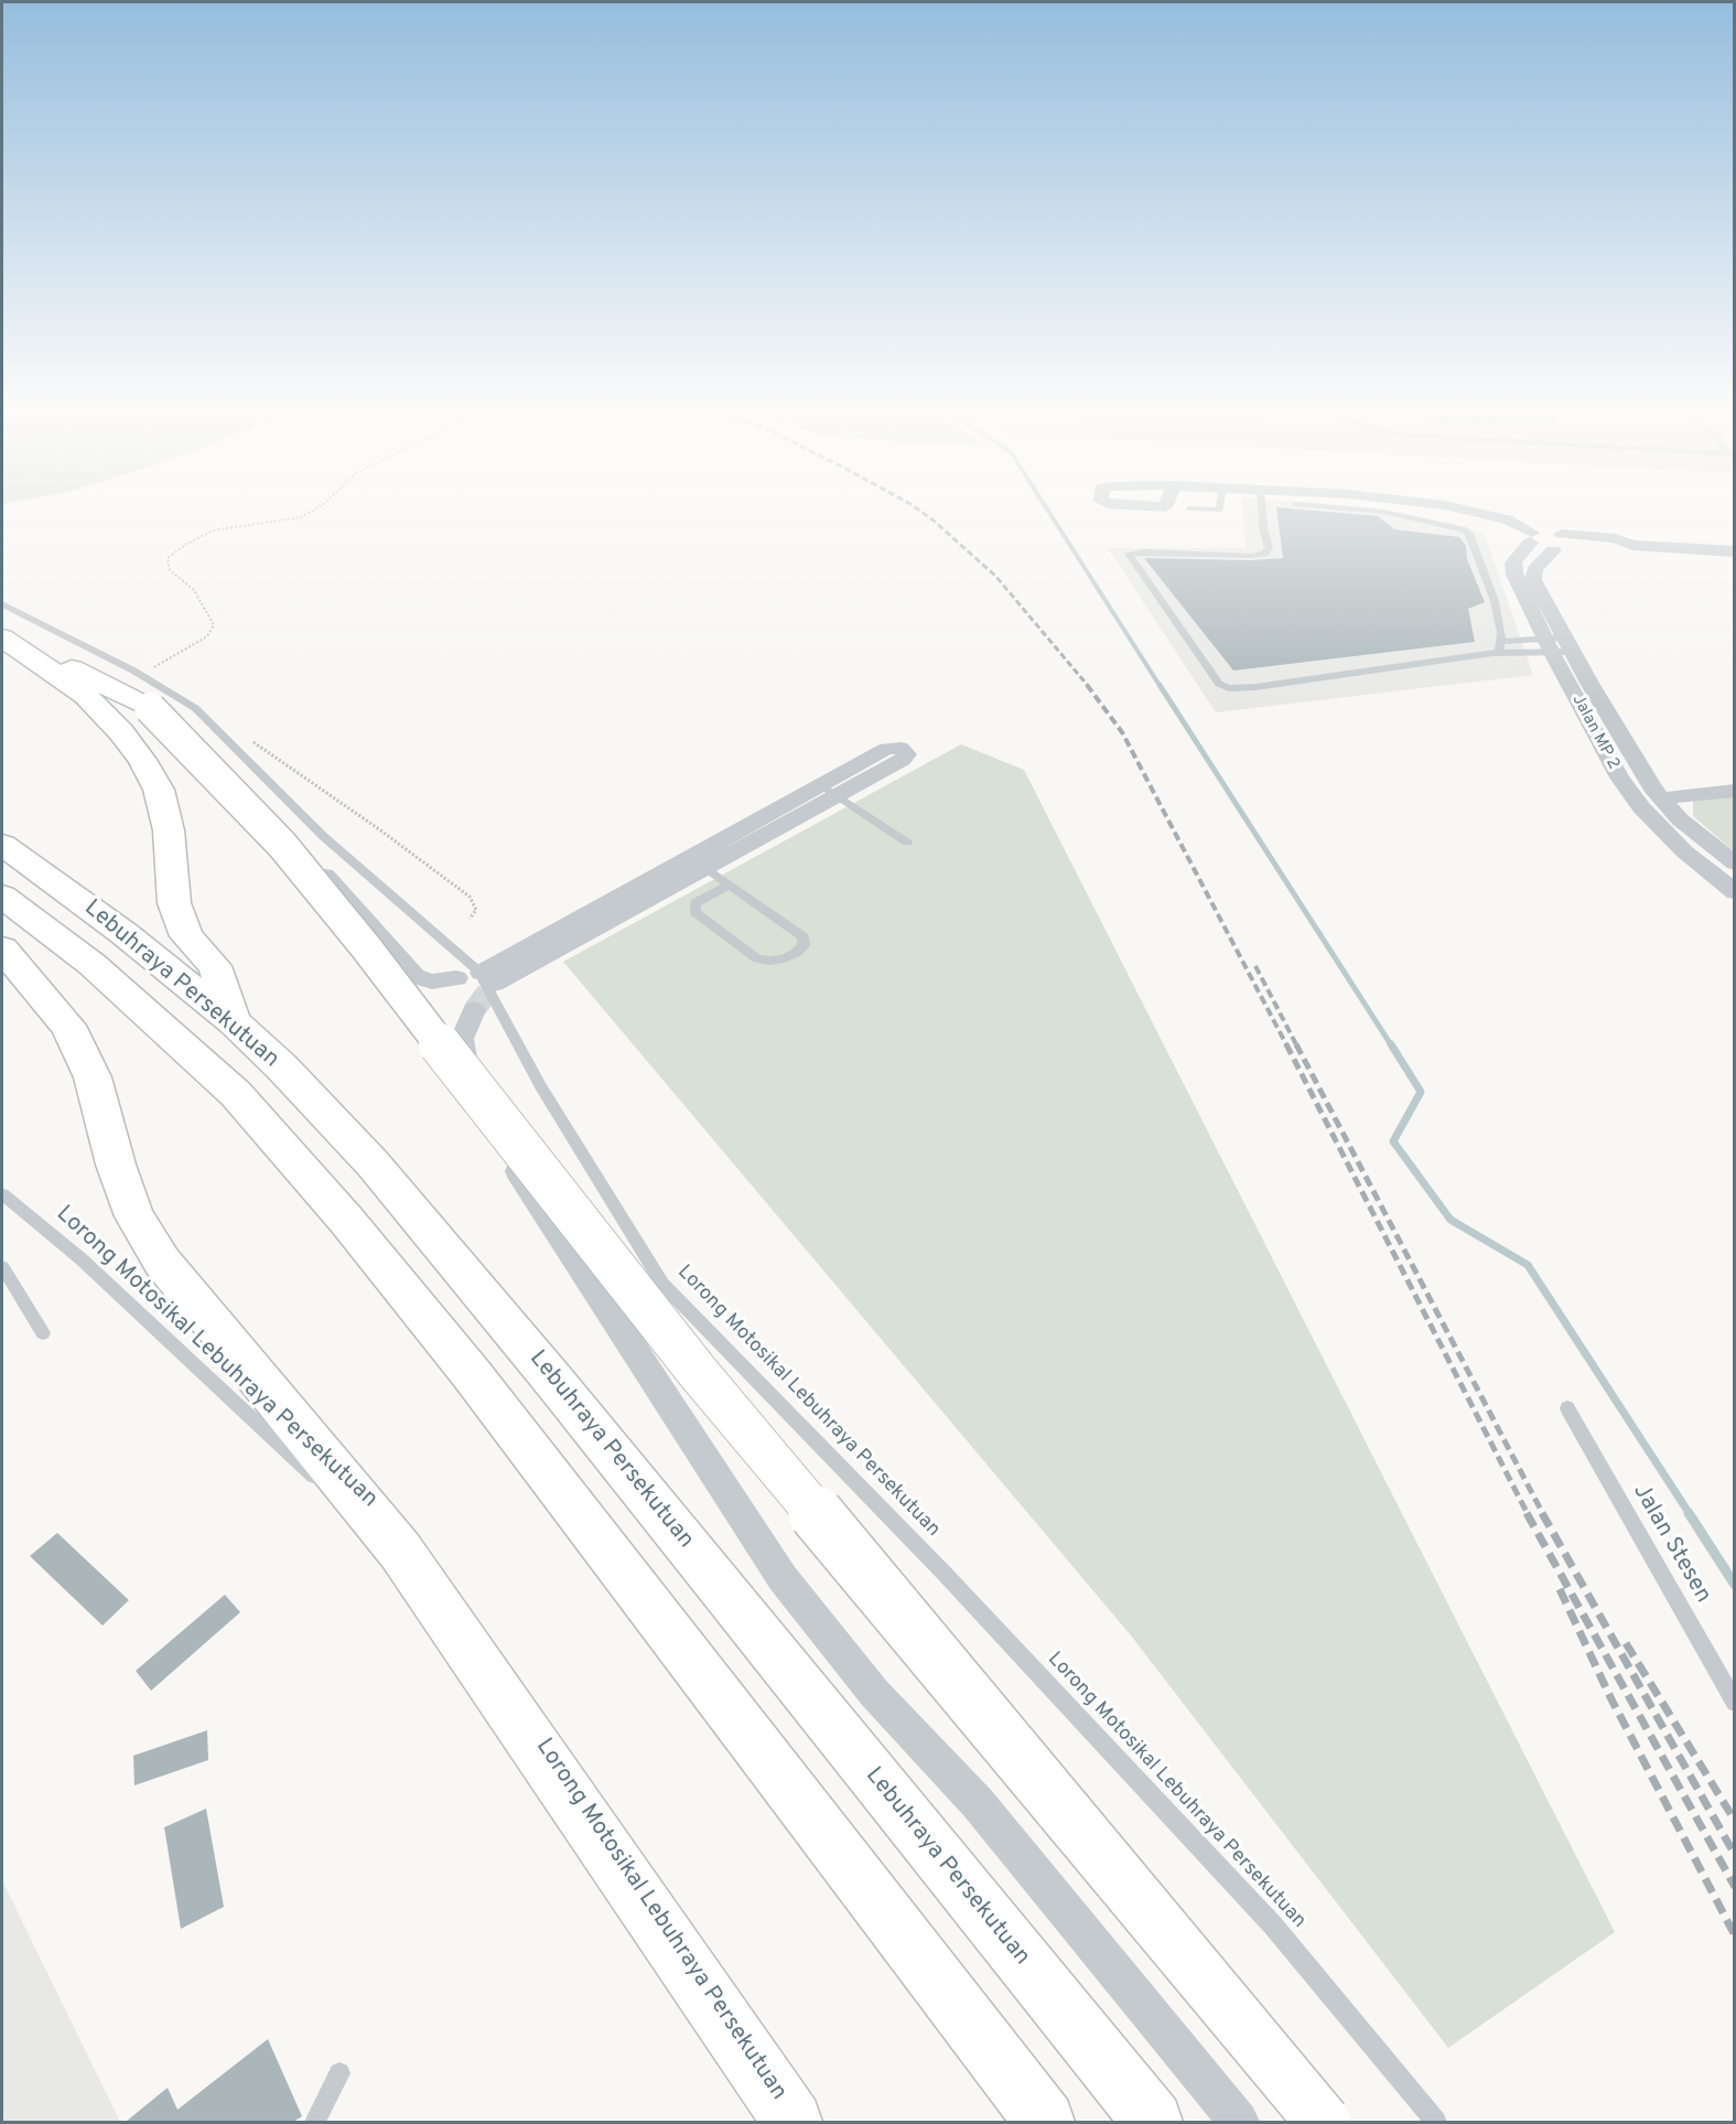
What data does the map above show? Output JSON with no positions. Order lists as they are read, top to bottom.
{
  "streets": {
    "highway": ["Lebuhraya Persekutuan"],
    "street": ["Jalan MP 2"],
    "lane": ["Lorong Motosikal Lebuhraya Persekutuan", "Jalan Stesen"]
  }
}
